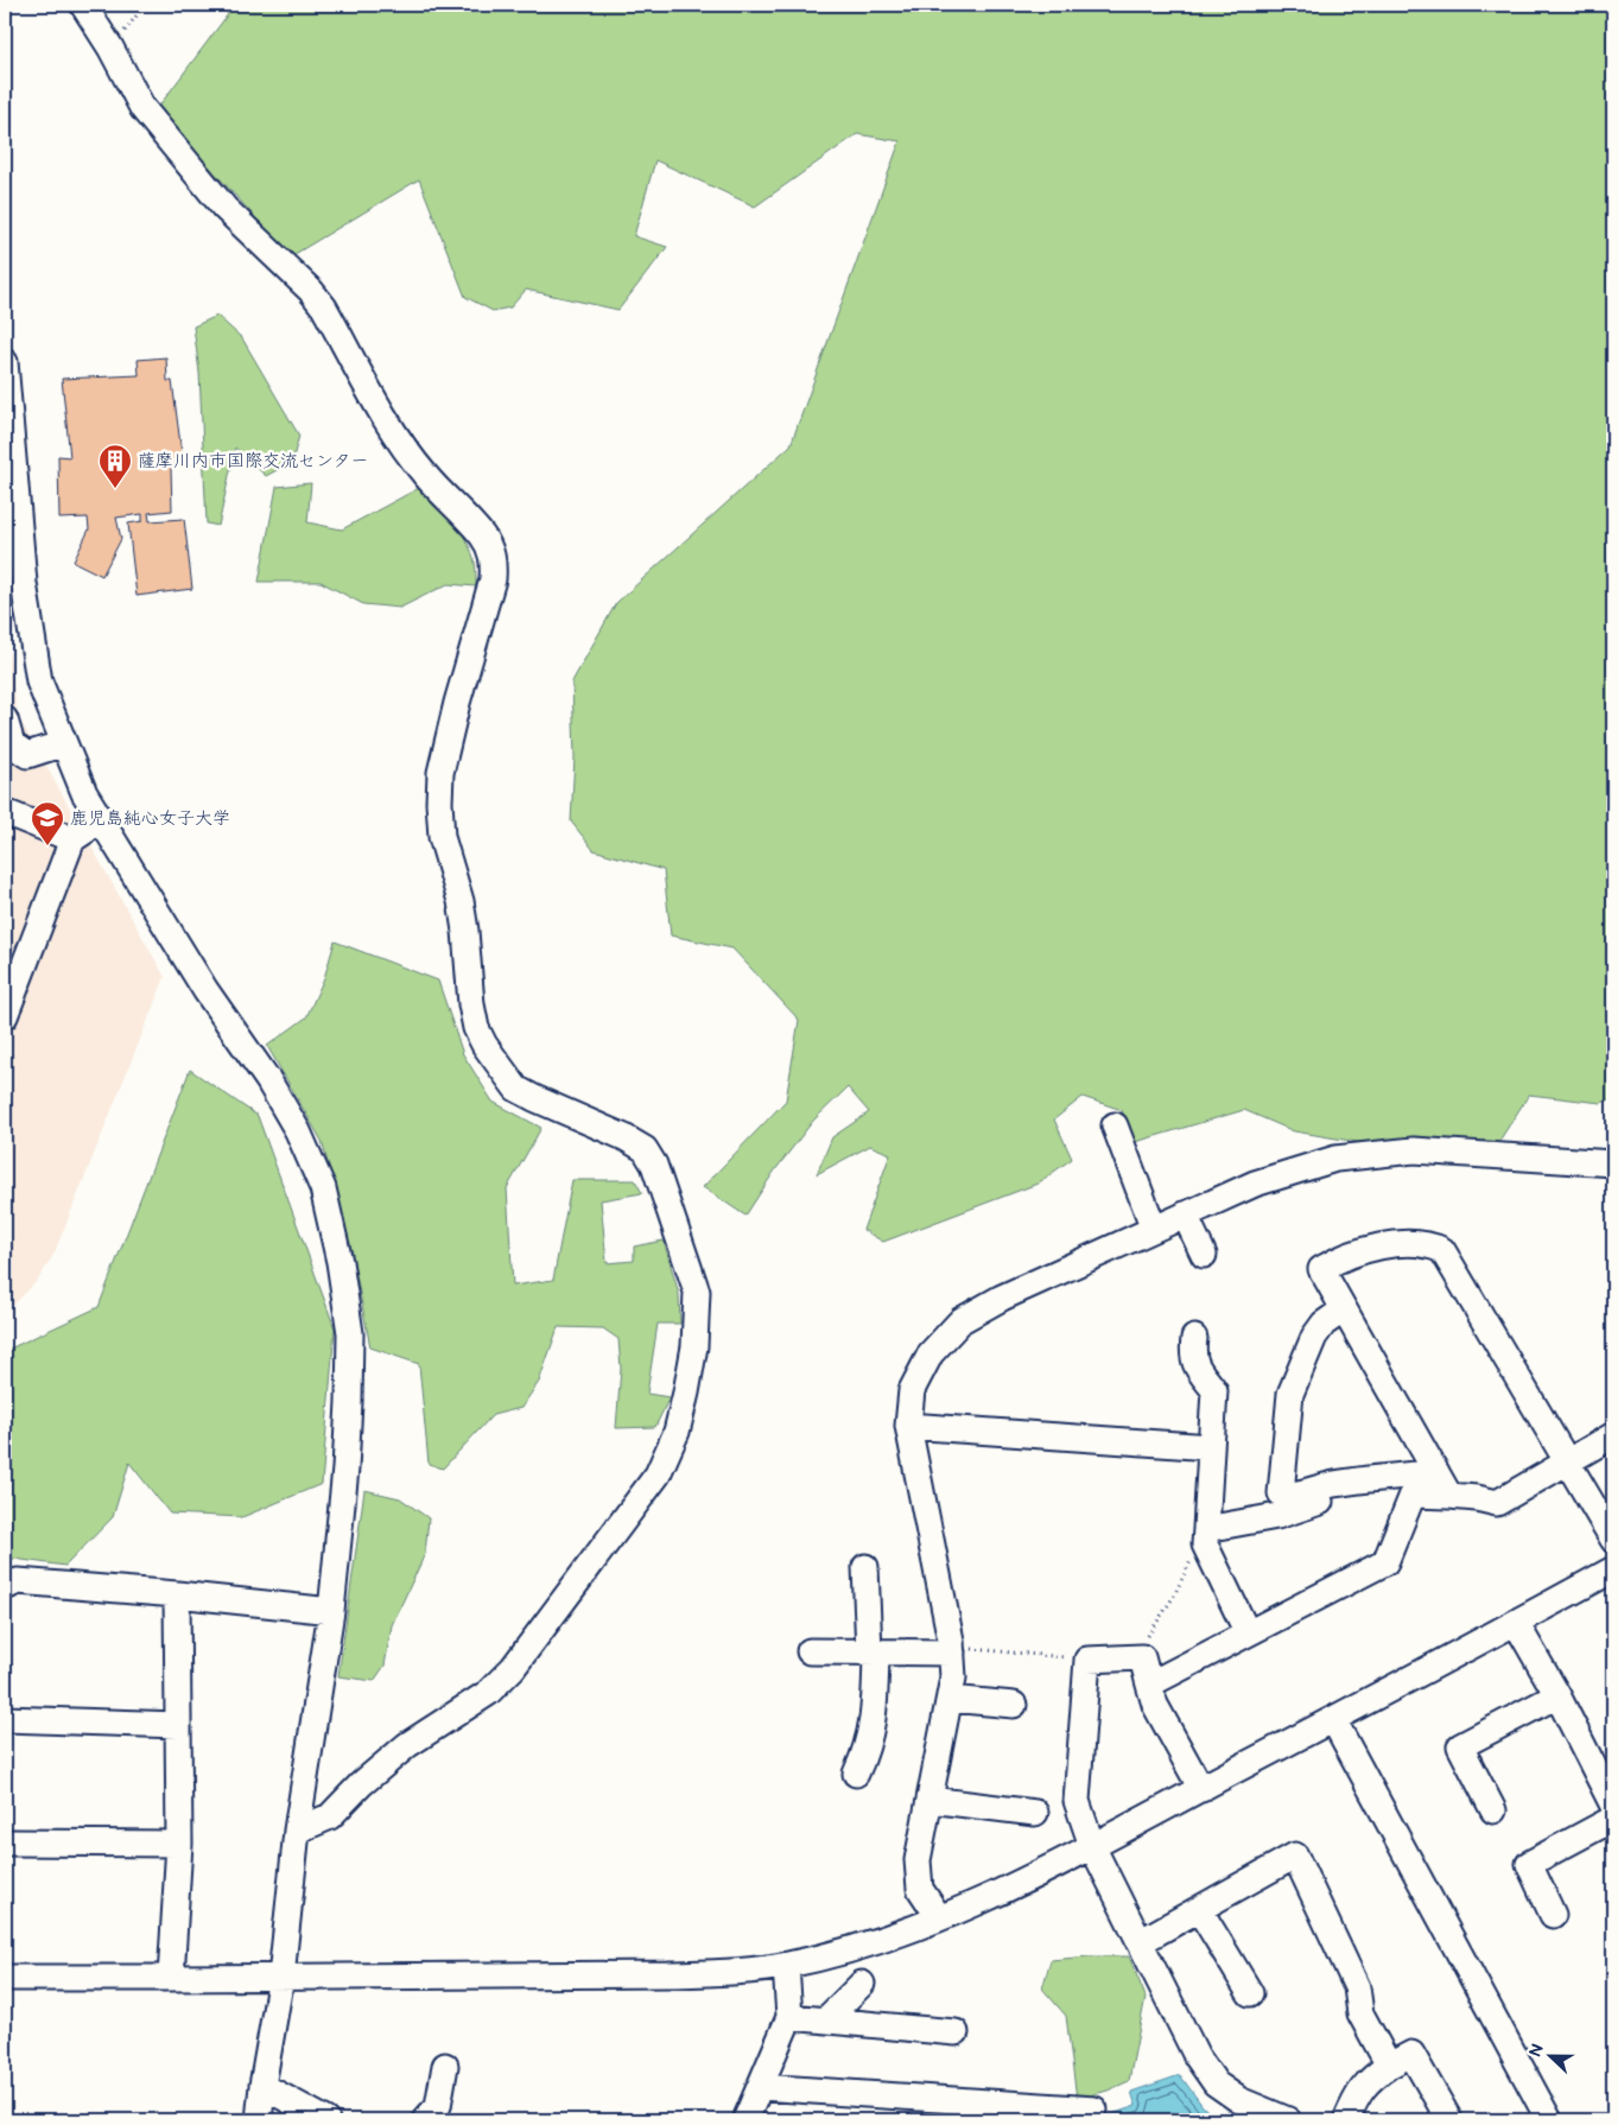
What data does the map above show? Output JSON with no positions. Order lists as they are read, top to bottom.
{
  "places": {
    "building": ["薩摩川内市国際交流センター"],
    "school or university": ["鹿児島純心女子大学"]
  },
  "north": "left"
}
